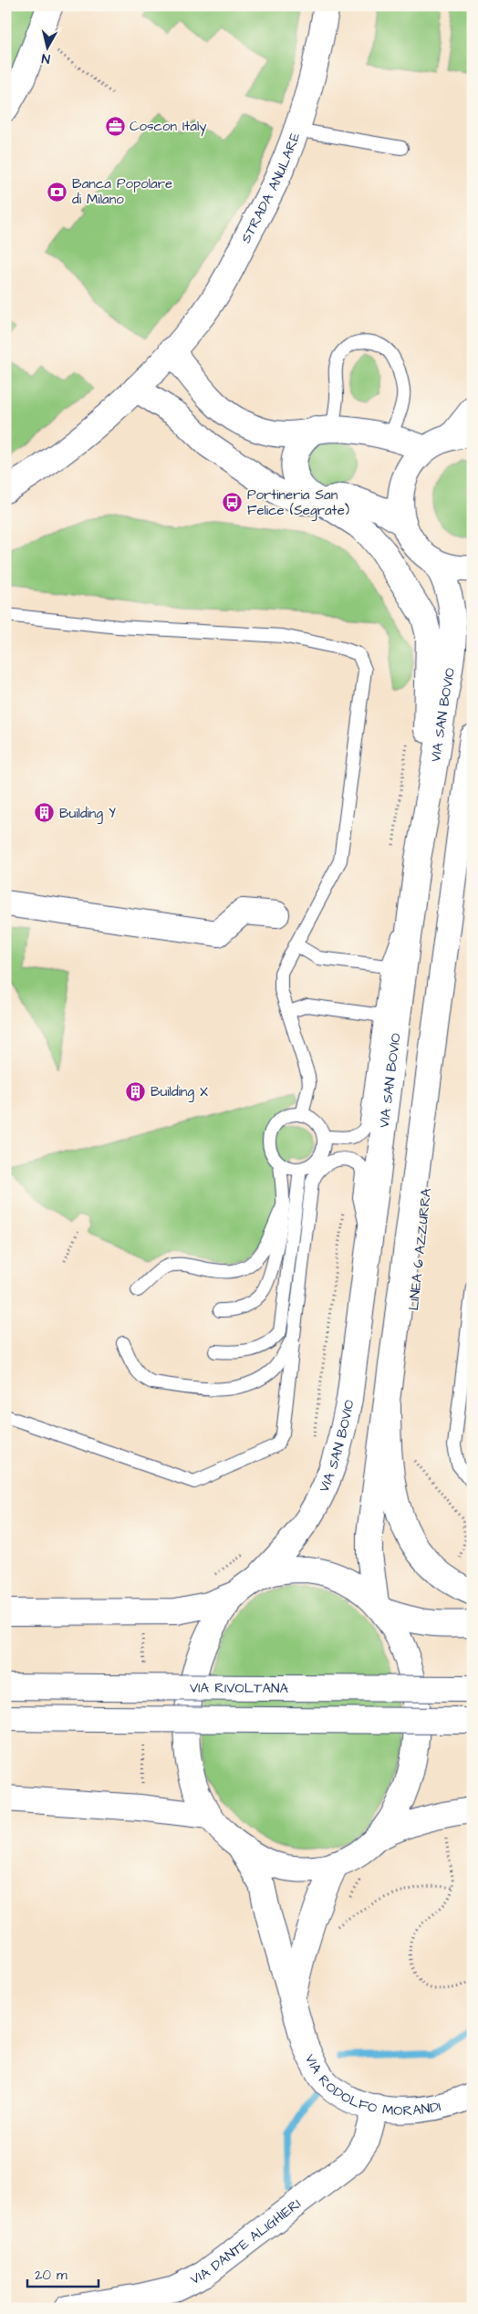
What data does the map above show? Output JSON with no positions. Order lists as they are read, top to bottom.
{
  "streets": {
    "main road": [
      "STRADA ANULARE",
      "VIA SAN BOVIO",
      "VIA RIVOLTANA",
      "VIA RODOLFO MORANDI",
      "VIA DANTE ALIGHIERI"
    ]
  },
  "crossings": [
    ["VIA SAN BOVIO", "VIA RODOLFO MORANDI"],
    ["VIA RODOLFO MORANDI", "VIA DANTE ALIGHIERI"]
  ],
  "places": {
    "office": ["Coscon Italy"],
    "bank": ["Banca Popolare di Milano"],
    "bus stop": ["Portineria San Felice (Segrate)"],
    "building": ["Building Y", "Building X"]
  },
  "scale_bar": "20 m",
  "north": "bottom"
}
